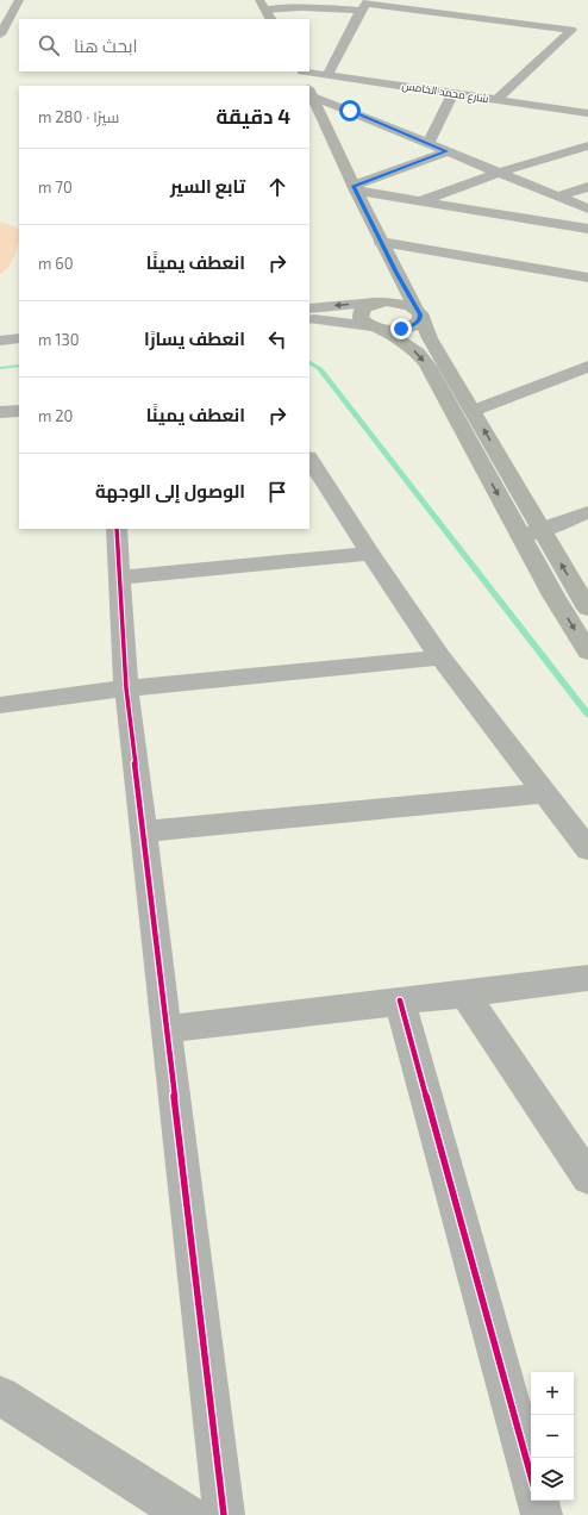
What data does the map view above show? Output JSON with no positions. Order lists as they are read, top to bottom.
{
  "streets": {
    "street": ["شارع محمد الخامس"]
  },
  "page": {
    "search": "ابحث هنا",
    "heading": ["4 دقيقة", "سيرًا · 280 m"],
    "list": [
      ["تابع السير", "70 m"],
      ["انعطف يمينًا", "60 m"],
      ["انعطف يسارًا", "130 m"],
      ["انعطف يمينًا", "20 m"],
      "الوصول إلى الوجهة"
    ],
    "map_buttons": ["+", "−"]
  }
}
